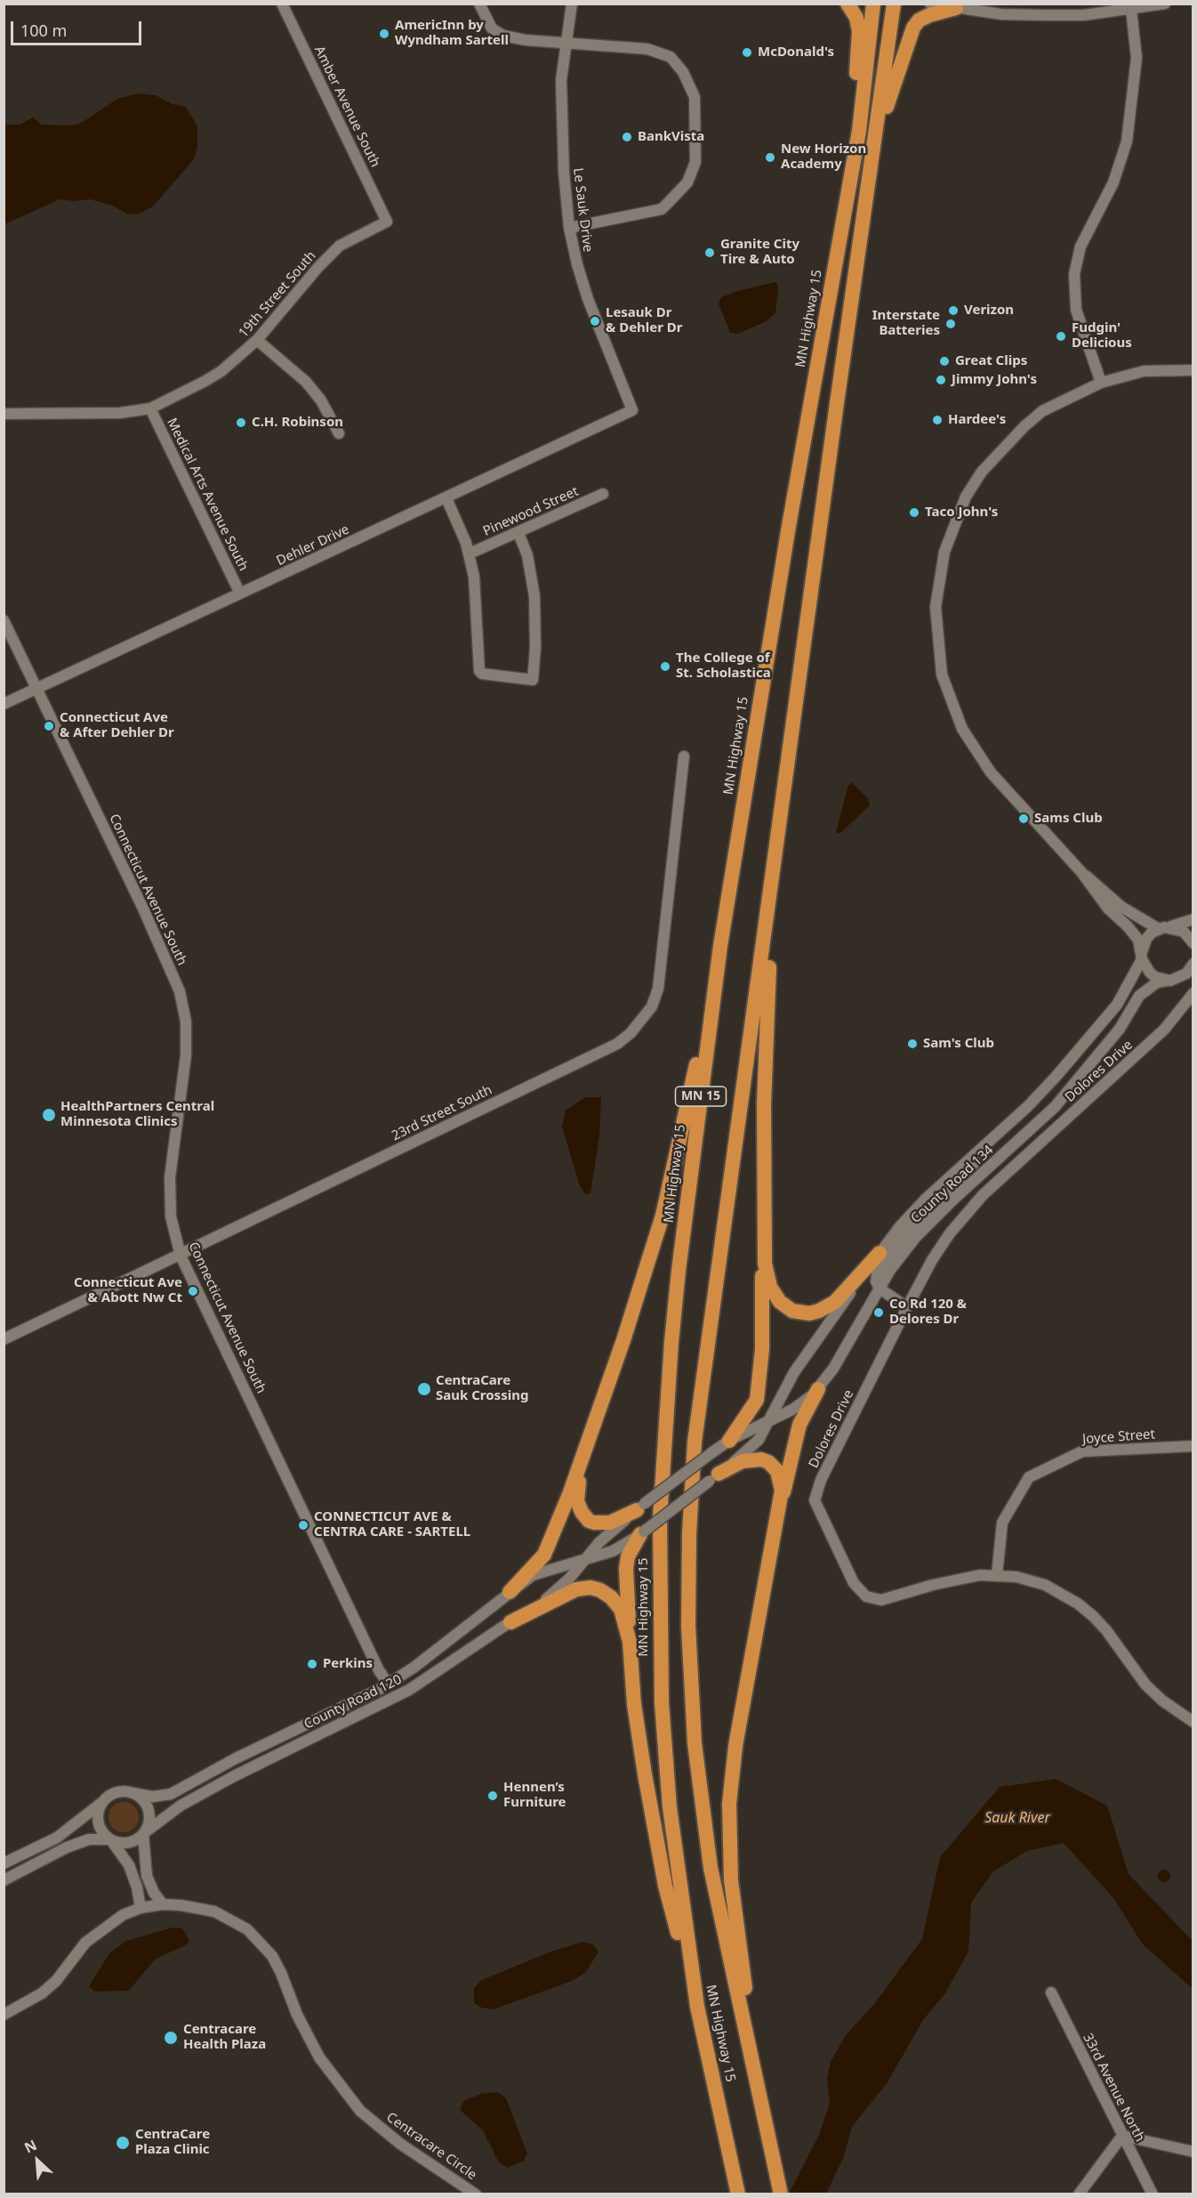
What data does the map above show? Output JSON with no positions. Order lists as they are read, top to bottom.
{
  "streets": {
    "highway": ["MN Highway 15", "MN 15"],
    "street": [
      "Amber Avenue South",
      "Le Sauk Drive",
      "19th Street South",
      "Medical Arts Avenue South",
      "Pinewood Street",
      "Dehler Drive",
      "Connecticut Avenue South",
      "Dolores Drive",
      "23rd Street South",
      "County Road 134",
      "Joyce Street",
      "County Road 120",
      "33rd Avenue North",
      "Centracare Circle"
    ]
  },
  "crossings": [
    ["Amber Avenue South", "19th Street South"],
    ["Le Sauk Drive", "Dehler Drive"],
    ["19th Street South", "Medical Arts Avenue South"],
    ["Medical Arts Avenue South", "Dehler Drive"],
    ["Dehler Drive", "Connecticut Avenue South"],
    ["Connecticut Avenue South", "23rd Street South"],
    ["Connecticut Avenue South", "County Road 120"],
    ["Dolores Drive", "Joyce Street"],
    ["County Road 134", "County Road 120"]
  ],
  "water": ["Sauk River"],
  "places": [
    "AmericInn by Wyndham Sartell",
    "McDonald's",
    "BankVista",
    "New Horizon Academy",
    "Granite City Tire & Auto",
    "Verizon",
    "Lesauk Dr & Dehler Dr",
    "Interstate Batteries",
    "Fudgin' Delicious",
    "Great Clips",
    "Jimmy John's",
    "Hardee's",
    "C.H. Robinson",
    "Taco John's",
    "The College of St. Scholastica",
    "Connecticut Ave & After Dehler Dr",
    "Sams Club",
    "Sam's Club",
    "HealthPartners Central Minnesota Clinics",
    "Connecticut Ave & Abott Nw Ct",
    "Co Rd 120 & Delores Dr",
    "CentraCare Sauk Crossing",
    "CONNECTICUT AVE & CENTRA CARE - SARTELL",
    "Perkins",
    "Hennen’s Furniture",
    "Centracare Health Plaza",
    "CentraCare Plaza Clinic"
  ],
  "scale_bar": "100 m",
  "north": "top left"
}
